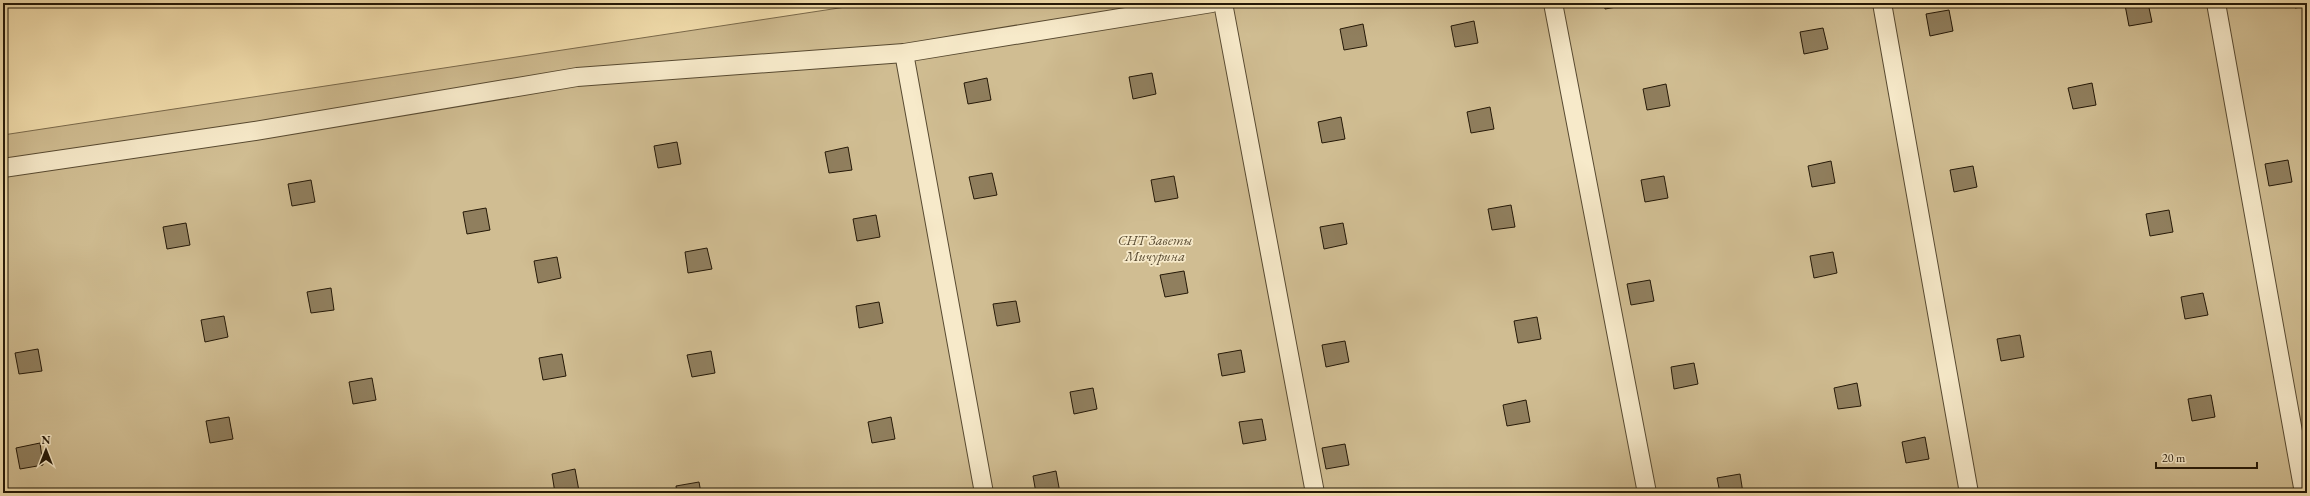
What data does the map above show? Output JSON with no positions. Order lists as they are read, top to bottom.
{
  "parks": ["СНТ Заветы Мичурина"],
  "scale_bar": "20 m",
  "north": "top"
}
